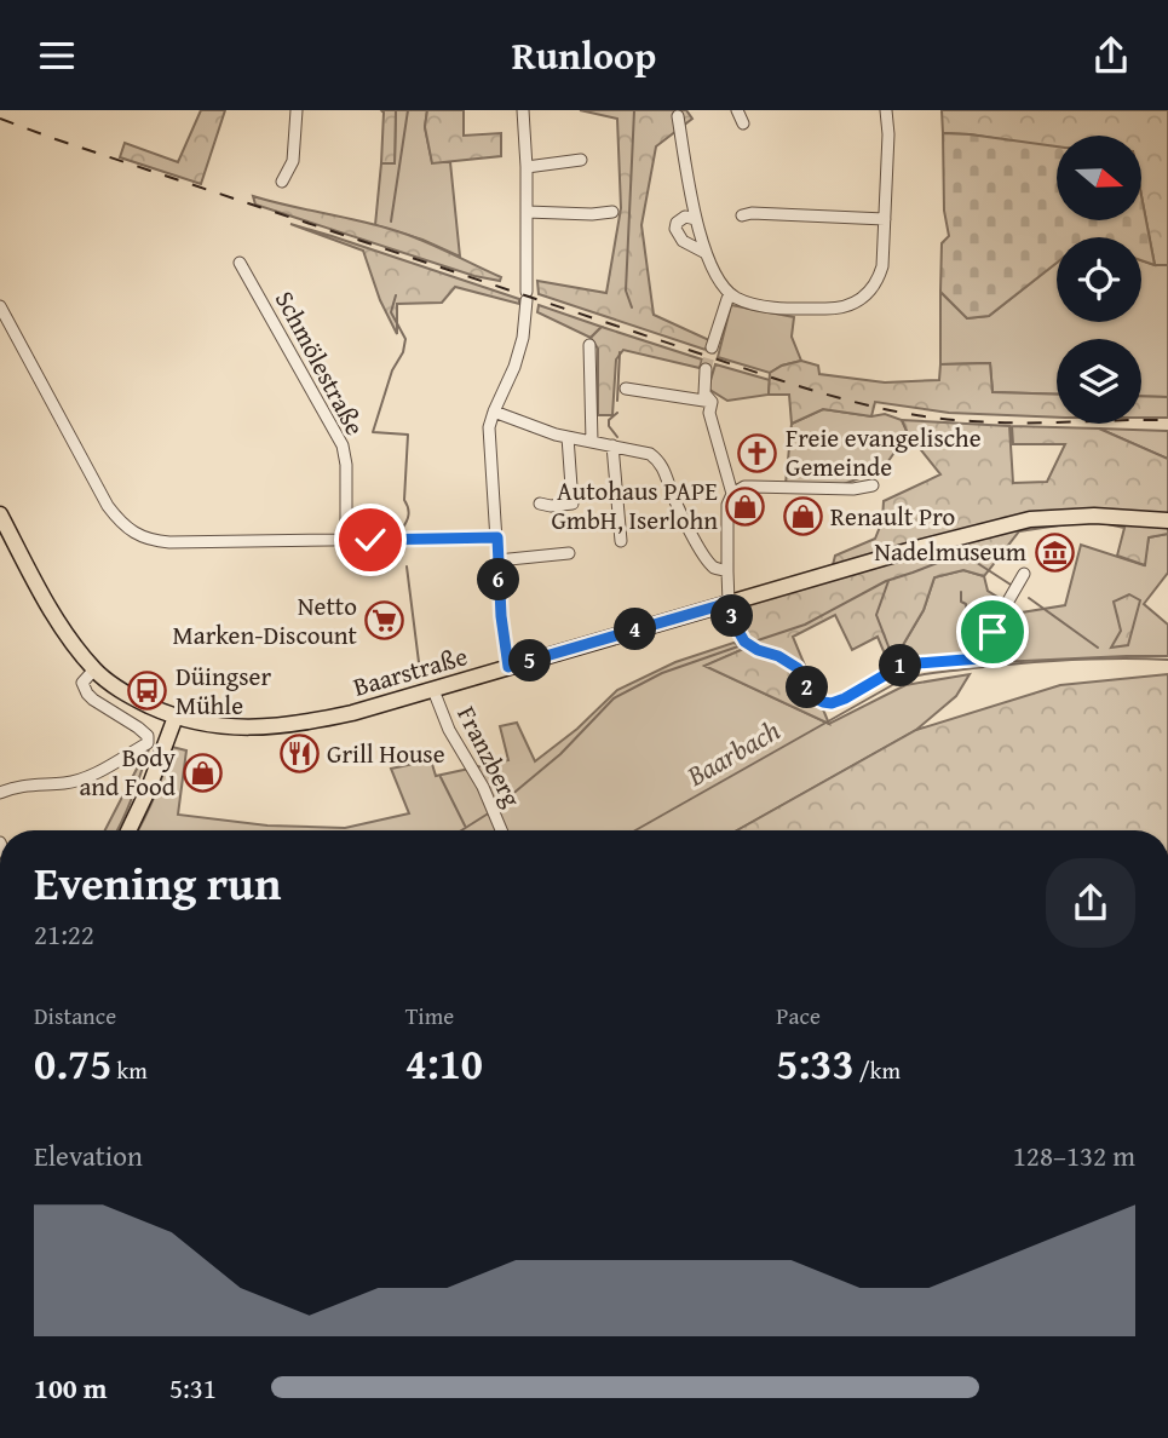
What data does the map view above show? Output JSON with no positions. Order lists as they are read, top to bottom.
{
  "streets": {
    "main road": ["Baarstraße"],
    "street": ["Schmölestraße", "Franzberg"]
  },
  "crossings": [
    ["Baarstraße", "Franzberg"]
  ],
  "water": ["Baarbach"],
  "places": {
    "church": ["Freie evangelische Gemeinde"],
    "shop": ["Autohaus PAPE GmbH, Iserlohn", "Renault Pro", "Body and Food"],
    "museum": ["Nadelmuseum"],
    "supermarket": ["Netto Marken-Discount"],
    "bus stop": ["Düingser Mühle"],
    "restaurant": ["Grill House"]
  },
  "north": "right",
  "page": {
    "header": "Runloop",
    "pins": [
      "6",
      "3",
      "4",
      "5",
      "1",
      "2"
    ],
    "heading": ["Evening run", "21:22"],
    "stats": [
      ["Distance", "0.75 km"],
      ["Time", "4:10"],
      ["Pace", "5:33 /km"]
    ],
    "chart": ["Elevation", "128–132 m"],
    "list": [
      {
        "name": "100 m",
        "note": "5:31"
      }
    ]
  }
}
